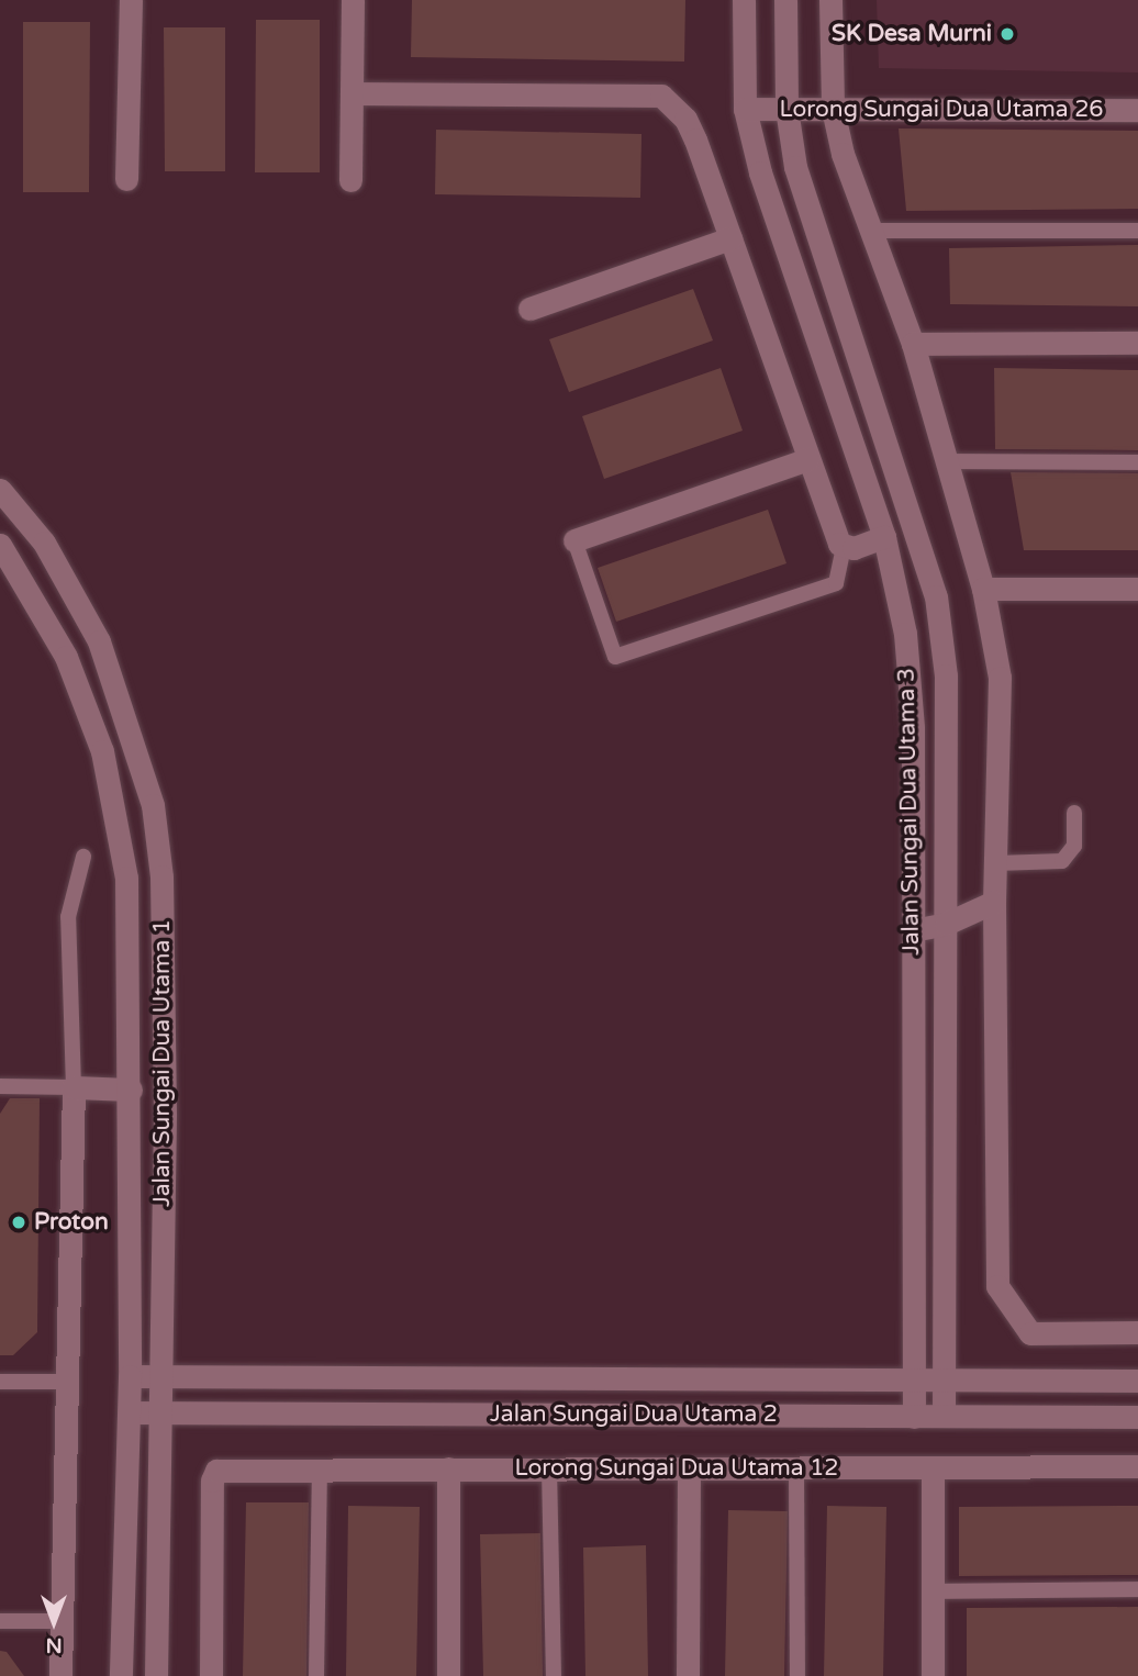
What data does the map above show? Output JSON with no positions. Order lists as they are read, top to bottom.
{
  "streets": {
    "street": [
      "Lorong Sungai Dua Utama 26",
      "Jalan Sungai Dua Utama 3",
      "Jalan Sungai Dua Utama 1",
      "Jalan Sungai Dua Utama 2",
      "Lorong Sungai Dua Utama 12"
    ]
  },
  "crossings": [
    ["Lorong Sungai Dua Utama 26", "Jalan Sungai Dua Utama 3"],
    ["Jalan Sungai Dua Utama 3", "Jalan Sungai Dua Utama 2"],
    ["Jalan Sungai Dua Utama 1", "Jalan Sungai Dua Utama 2"]
  ],
  "places": ["SK Desa Murni", "Proton"],
  "north": "bottom"
}
